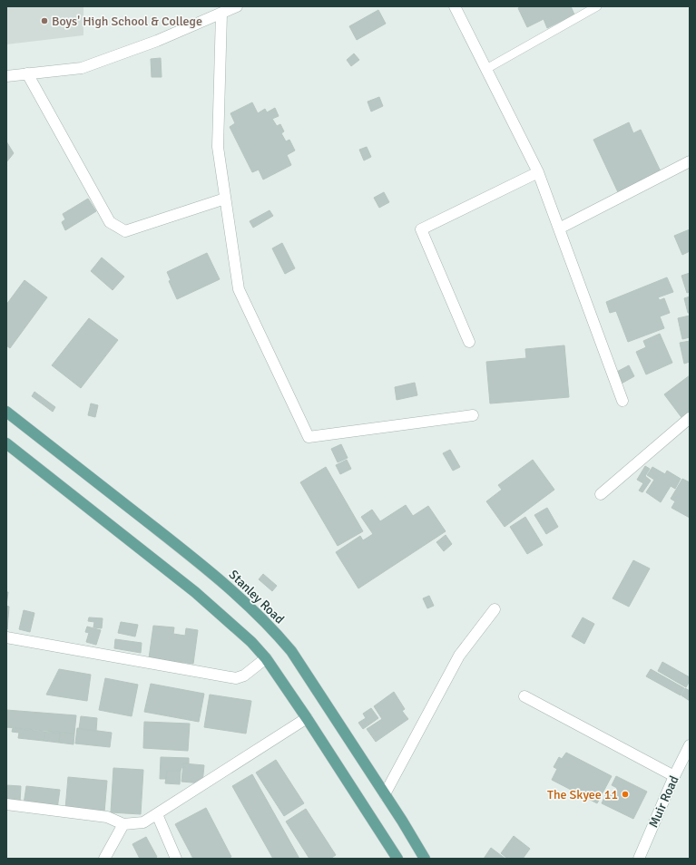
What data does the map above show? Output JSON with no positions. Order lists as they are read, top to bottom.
{
  "streets": {
    "main road": ["Stanley Road"],
    "street": ["Muir Road"]
  },
  "places": ["Boys' High School & College", "The Skyee 11"]
}
